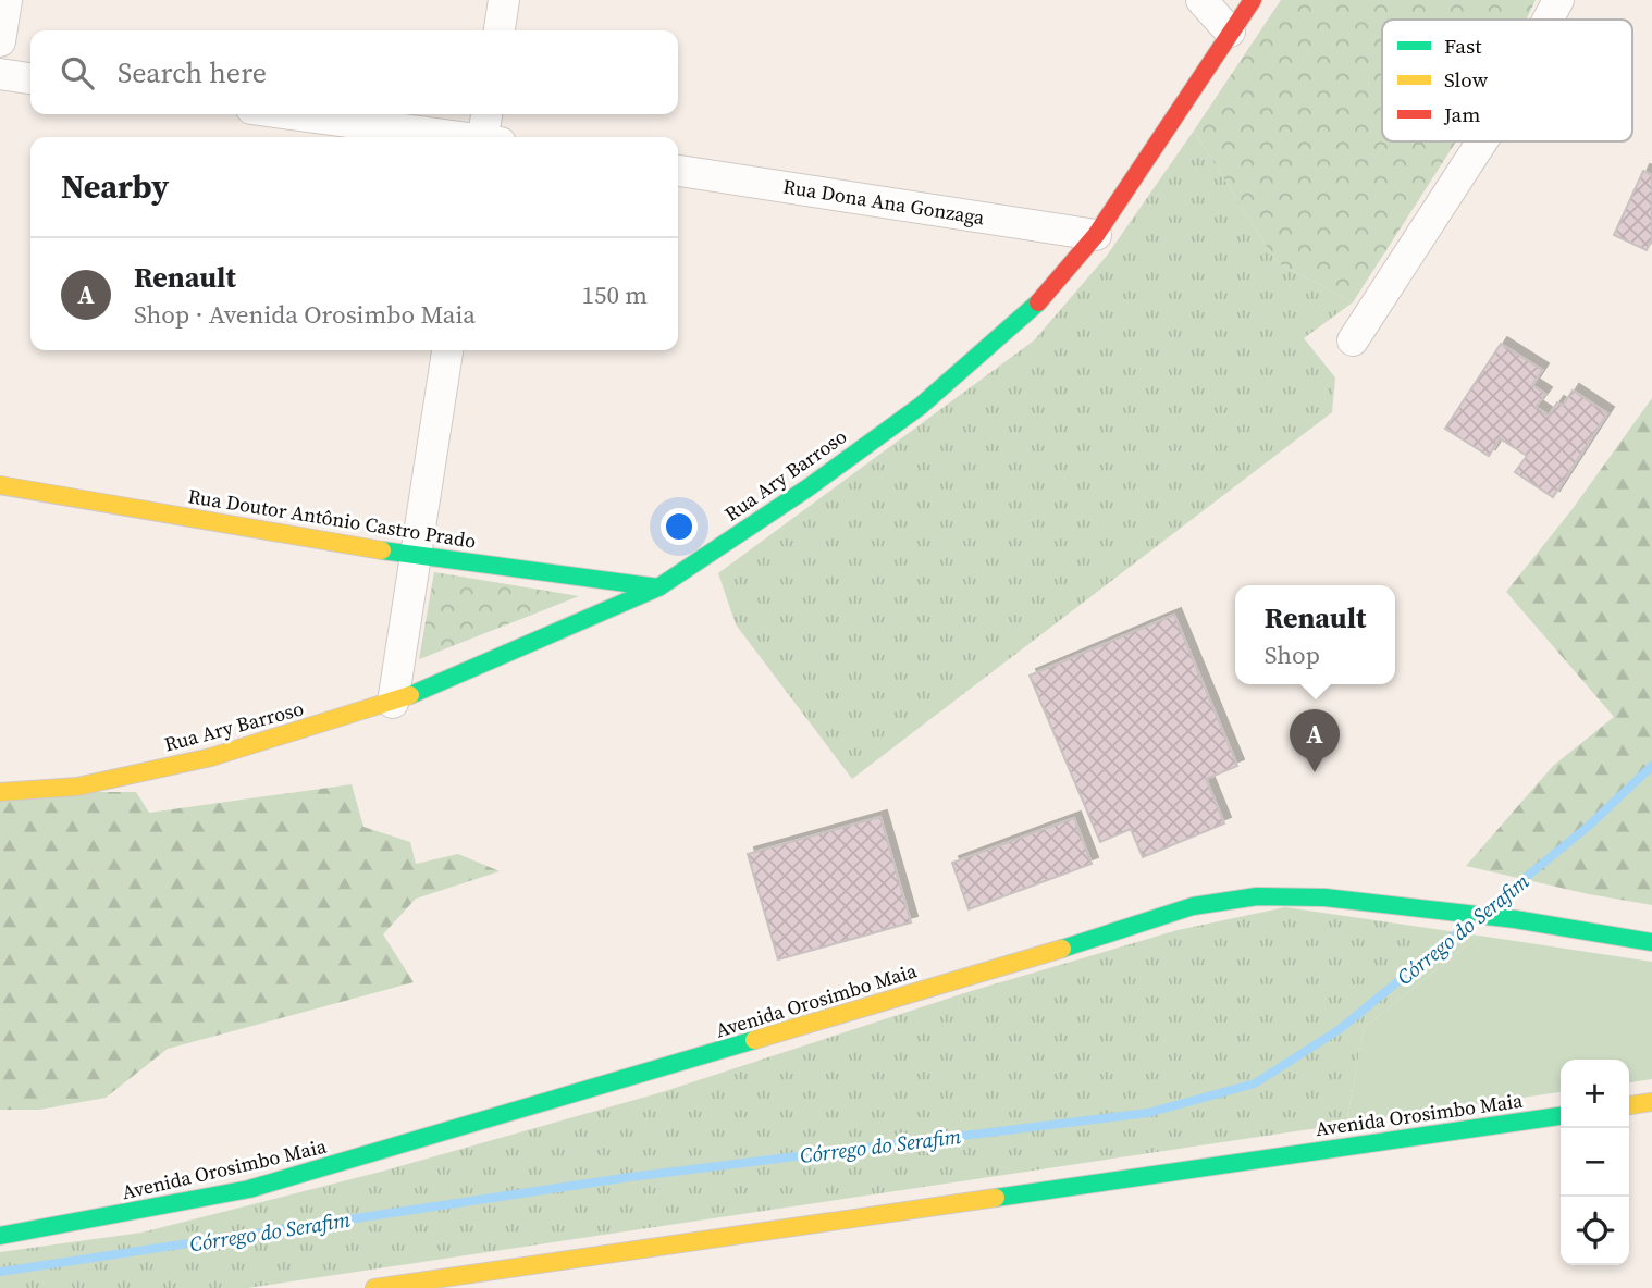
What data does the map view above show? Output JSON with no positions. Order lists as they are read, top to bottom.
{
  "streets": {
    "main road": ["Rua Ary Barroso", "Rua Doutor Antônio Castro Prado", "Avenida Orosimbo Maia"],
    "street": ["Rua Dona Ana Gonzaga"]
  },
  "crossings": [
    ["Rua Dona Ana Gonzaga", "Rua Ary Barroso"],
    ["Rua Ary Barroso", "Rua Doutor Antônio Castro Prado"]
  ],
  "water": ["Córrego do Serafim"],
  "legend": ["Fast", "Slow", "Jam"],
  "page": {
    "search": "Search here",
    "heading": "Nearby",
    "list": [
      {
        "mark": "A",
        "name": "Renault",
        "note": "Shop · Avenida Orosimbo Maia",
        "value": "150 m"
      }
    ],
    "popup": ["Renault", "Shop"],
    "pins": "A",
    "map_buttons": ["+", "−"]
  }
}
